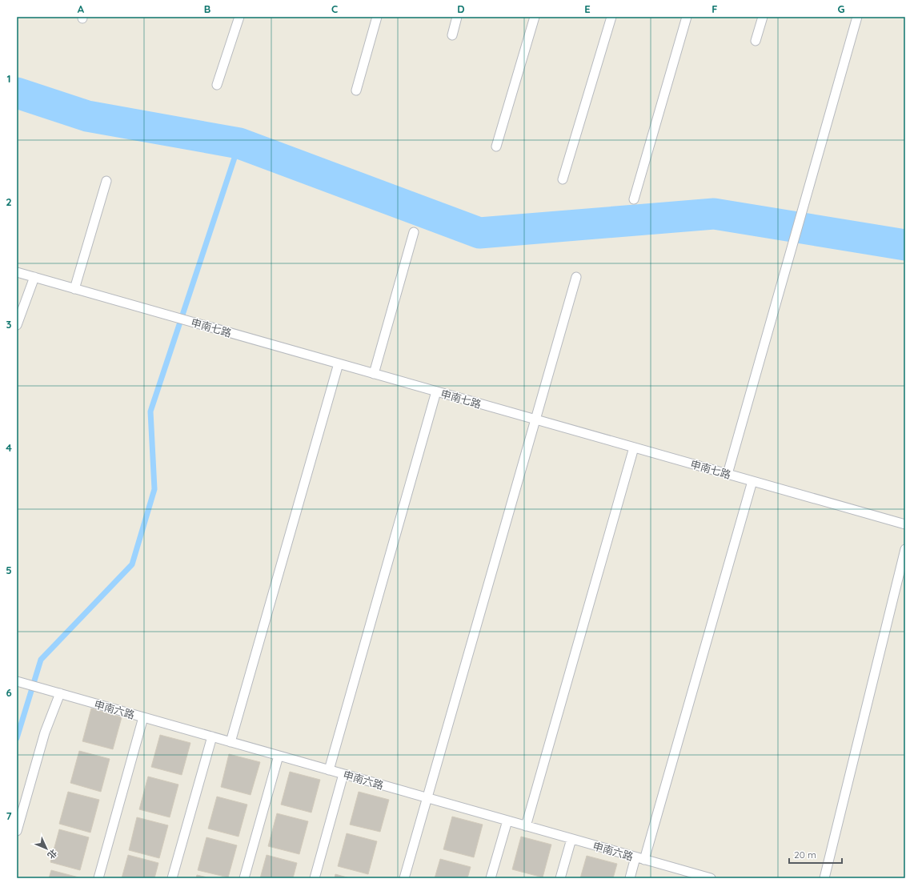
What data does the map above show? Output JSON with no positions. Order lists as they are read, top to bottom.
{
  "streets": {
    "lane": ["申南七路", "申南六路"]
  },
  "scale_bar": "20 m",
  "north": "bottom right",
  "grid": {
    "columns": [
      "A",
      "B",
      "C",
      "D",
      "E",
      "F",
      "G"
    ],
    "rows": [
      "1",
      "2",
      "3",
      "4",
      "5",
      "6",
      "7"
    ]
  }
}
